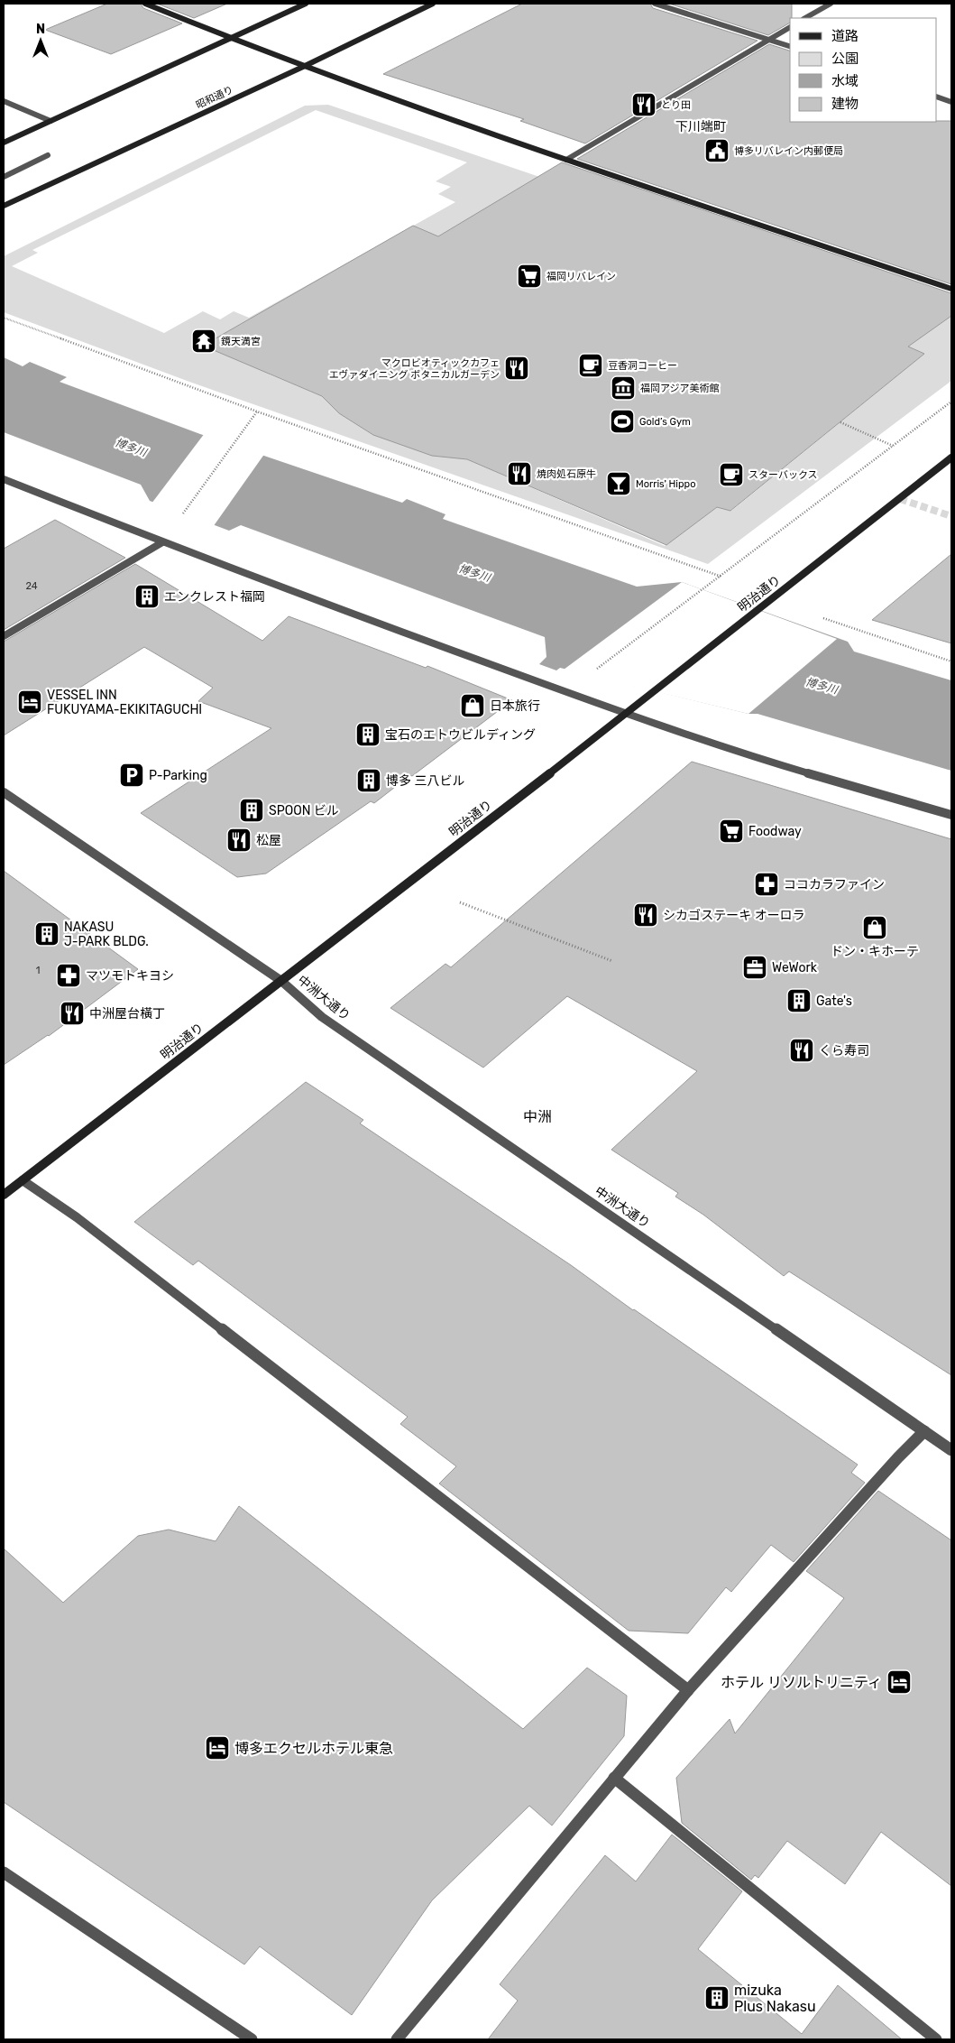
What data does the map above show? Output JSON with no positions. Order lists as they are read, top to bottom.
{
  "streets": {
    "street": ["昭和通り", "明治通り", "中洲大通り"]
  },
  "crossings": [
    ["明治通り", "中洲大通り"]
  ],
  "districts": ["下川端町", "中洲"],
  "water": ["博多川"],
  "places": {
    "restaurant": [
      "とり田",
      "マクロビオティックカフェ エヴァダイニング ボタニカルガーデン",
      "焼肉処石原牛",
      "松屋",
      "シカゴステーキ オーロラ",
      "中洲屋台橫丁",
      "くら寿司"
    ],
    "public building": ["博多リバレイン内郵便局"],
    "supermarket": ["福岡リバレイン", "Foodway"],
    "temple": ["鏡天満宮"],
    "cafe": ["豆香洞コーヒー", "スターバックス"],
    "museum": ["福岡アジア美術館"],
    "sports": ["Gold’s Gym"],
    "bar": ["Morris' Hippo"],
    "building": [
      "エンクレスト福岡",
      "宝石のエトウビルディング",
      "博多 三八ビル",
      "SPOON ビル",
      "NAKASU J-PARK BLDG.",
      "Gate's",
      "mizuka Plus Nakasu"
    ],
    "hotel": ["VESSEL INN FUKUYAMA-EKIKITAGUCHI", "ホテル リソルトリニティ", "博多エクセルホテル東急"],
    "shop": ["日本旅行", "ドン・キホーテ"],
    "parking": ["P-Parking"],
    "pharmacy": ["ココカラファイン", "マツモトキヨシ"],
    "office": ["WeWork"]
  },
  "house_numbers": ["24", "1"],
  "legend": [
    "道路",
    "公園",
    "水域",
    "建物"
  ],
  "north": "top"
}
